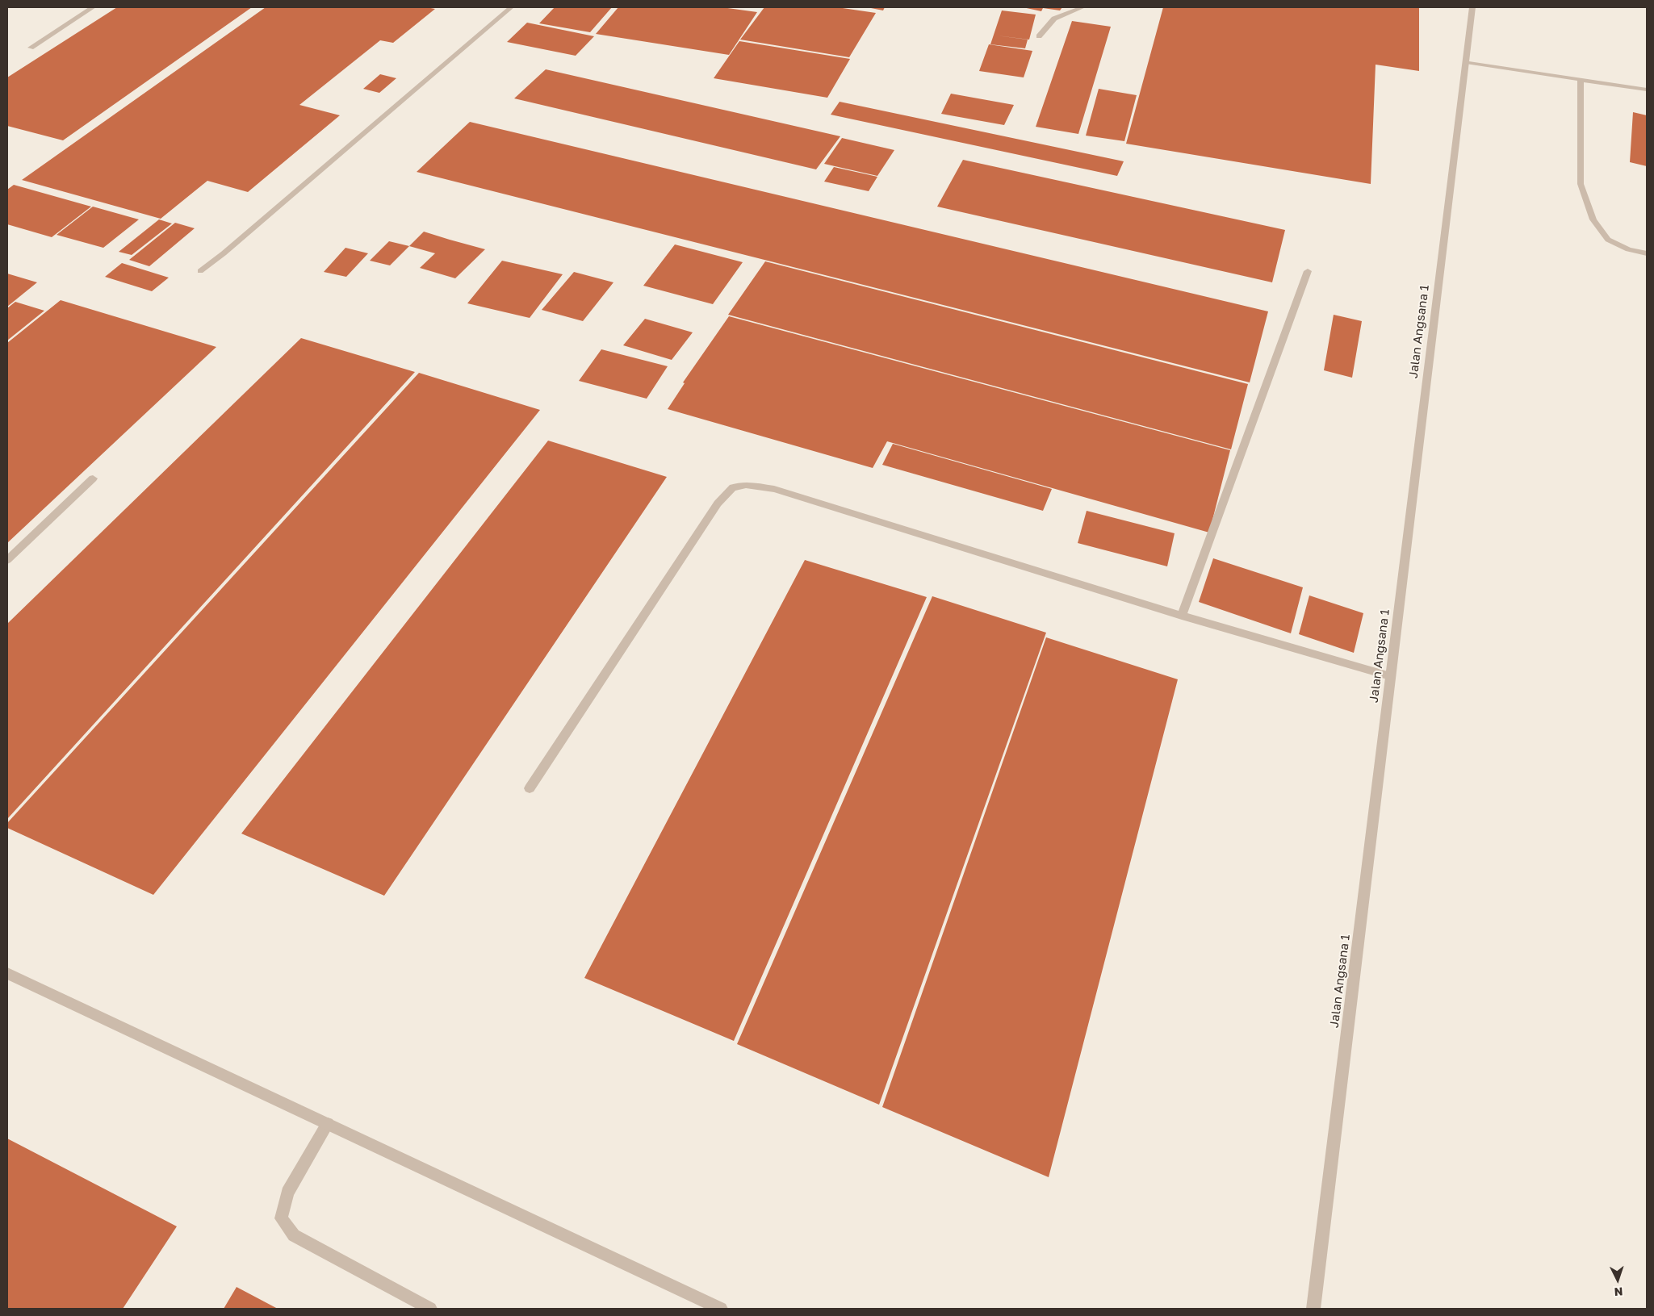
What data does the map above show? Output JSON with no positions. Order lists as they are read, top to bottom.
{
  "streets": {
    "street": ["Jalan Angsana 1"]
  },
  "north": "bottom"
}
